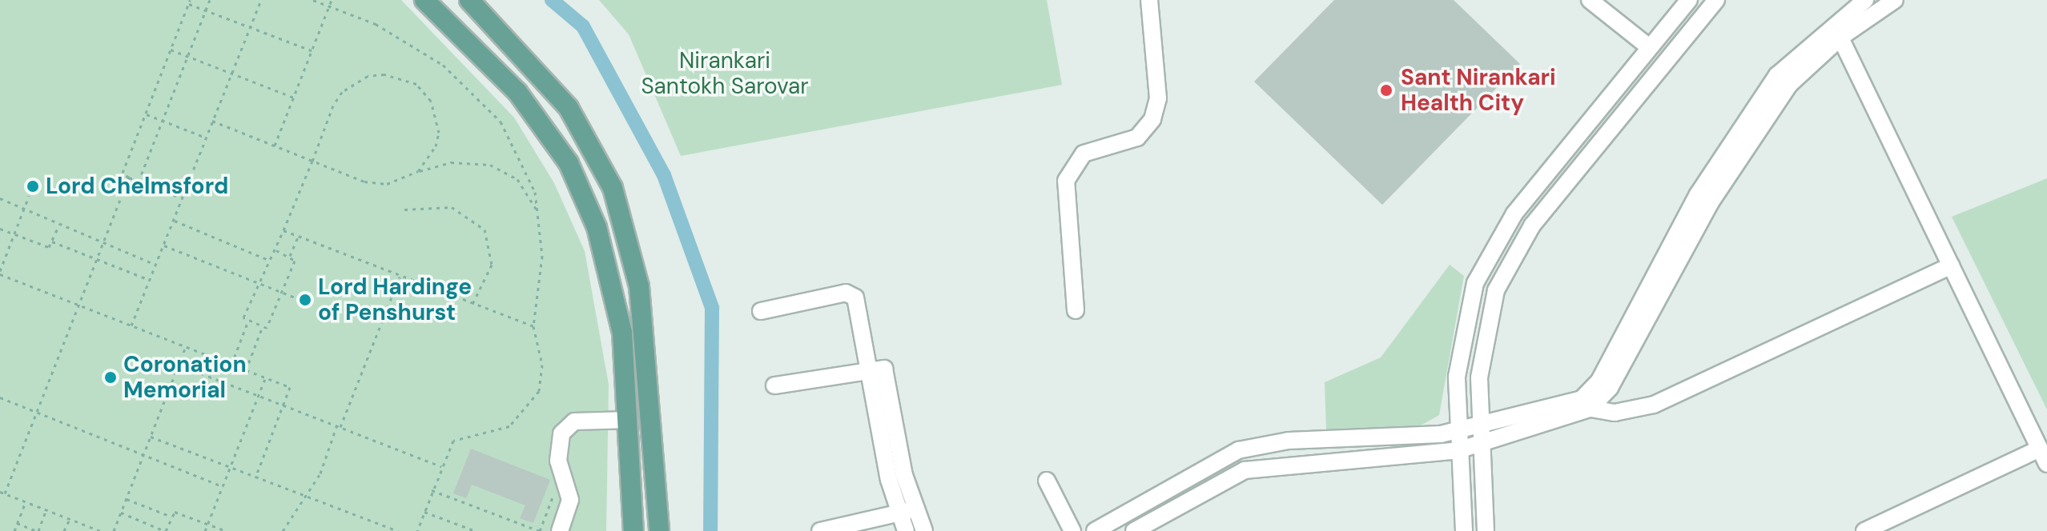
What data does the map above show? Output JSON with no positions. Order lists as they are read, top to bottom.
{
  "parks": ["Nirankari Santokh Sarovar"],
  "places": [
    "Sant Nirankari Health City",
    "Lord Chelmsford",
    "Lord Hardinge of Penshurst",
    "Coronation Memorial"
  ]
}
